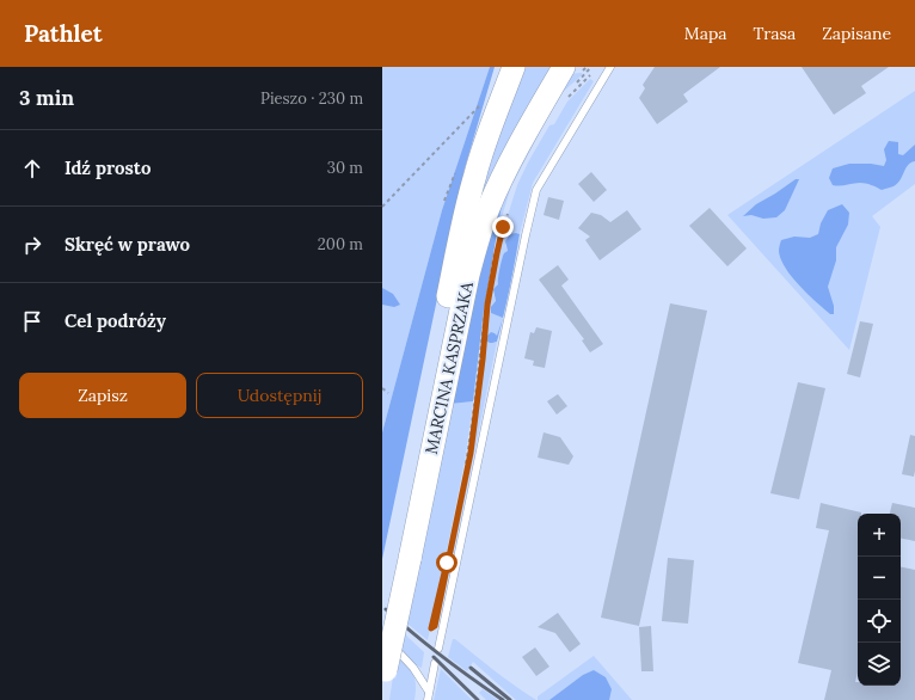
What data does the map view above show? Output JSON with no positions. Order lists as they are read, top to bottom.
{
  "streets": {
    "main road": ["MARCINA KASPRZAKA"]
  },
  "page": {
    "header": "Pathlet",
    "nav": ["Mapa", "Trasa", "Zapisane"],
    "heading": ["3 min", "Pieszo · 230 m"],
    "list": [
      ["Idź prosto", "30 m"],
      ["Skręć w prawo", "200 m"],
      "Cel podróży"
    ],
    "buttons": ["Zapisz", "Udostępnij"],
    "map_buttons": ["+", "−"]
  }
}
